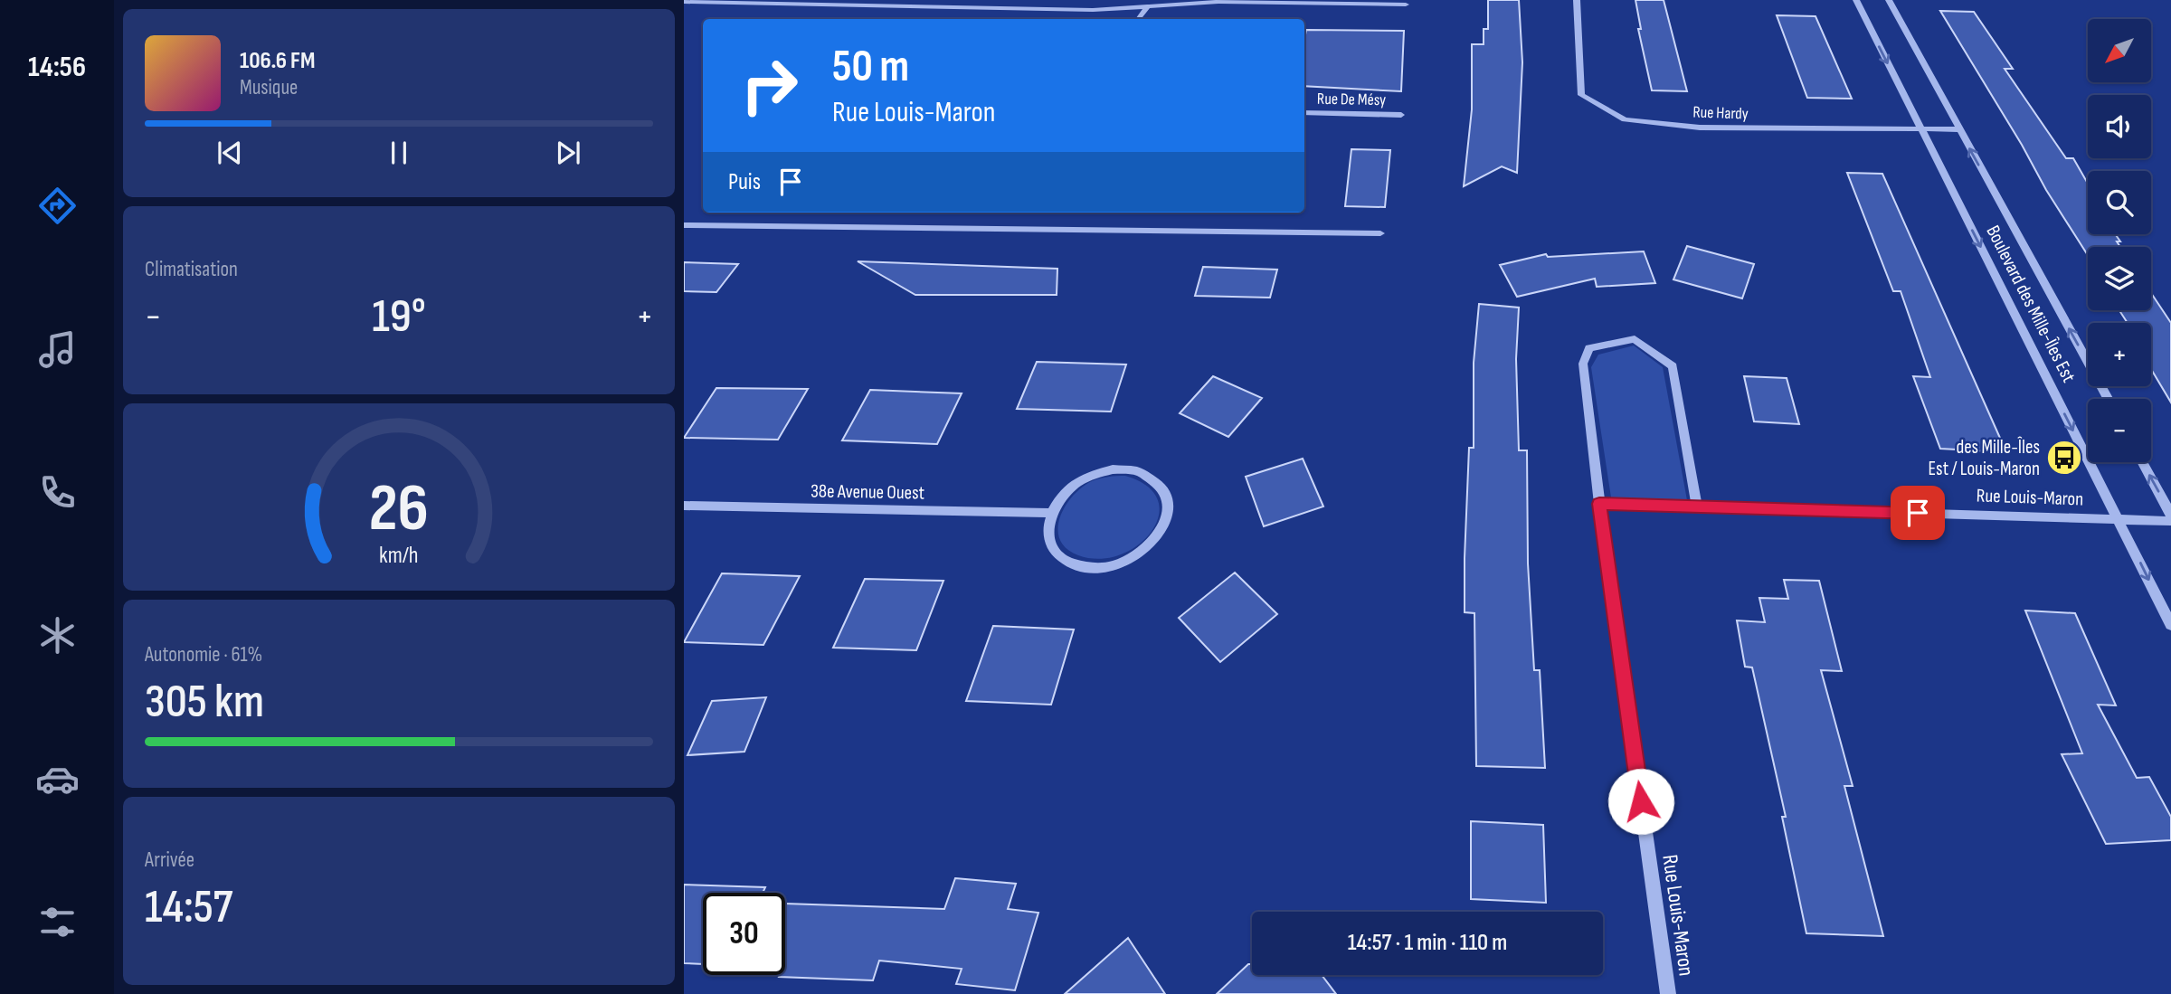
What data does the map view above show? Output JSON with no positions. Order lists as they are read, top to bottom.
{
  "streets": {
    "street": [
      "Rue De Mésy",
      "Rue Hardy",
      "Boulevard des Mille-Îles Est",
      "38e Avenue Ouest",
      "Rue Louis-Maron"
    ]
  },
  "crossings": [
    ["Rue Hardy", "Boulevard des Mille-Îles Est"],
    ["Boulevard des Mille-Îles Est", "Rue Louis-Maron"]
  ],
  "places": {
    "bus stop": ["des Mille-Îles Est / Louis-Maron"]
  },
  "north": "bottom left",
  "page": {
    "tabs": "14:56",
    "map_buttons": ["+", "−"],
    "turn": ["50 m", "Rue Louis-Maron"],
    "song": ["106.6 FM", "Musique"],
    "then": "Puis",
    "tile": [
      "Climatisation",
      ["Autonomie · 61%", "305 km"],
      ["Arrivée", "14:57"]
    ],
    "heat": ["−", "19°", "+"],
    "limit": "30",
    "trip": "14:57 · 1 min · 110 m",
    "gauge": ["26", "km/h"]
  }
}
